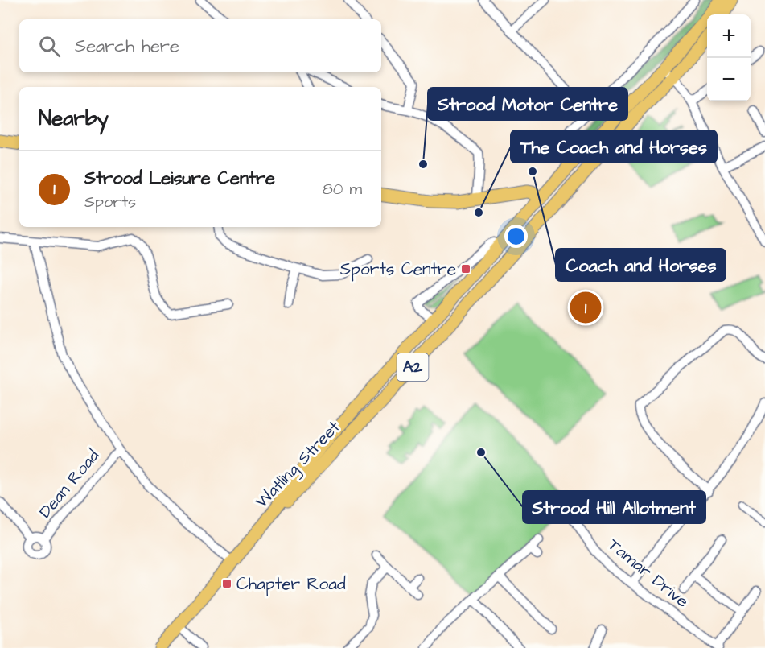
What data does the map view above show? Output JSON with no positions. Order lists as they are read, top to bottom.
{
  "streets": {
    "main road": ["A2", "Watling Street"],
    "street": ["Dean Road", "Tamar Drive"]
  },
  "crossings": [
    ["A2", "Watling Street"]
  ],
  "places": {
    "other": [
      "Strood Motor Centre",
      "Coach and Horses",
      "The Coach and Horses",
      "Strood Hill Allotment"
    ],
    "transit": ["Sports Centre", "Chapter Road"]
  },
  "page": {
    "map_buttons": ["+", "−"],
    "search": "Search here",
    "heading": "Nearby",
    "list": [
      {
        "mark": "1",
        "name": "Strood Leisure Centre",
        "note": "Sports",
        "value": "80 m"
      }
    ],
    "pins": "1"
  }
}
